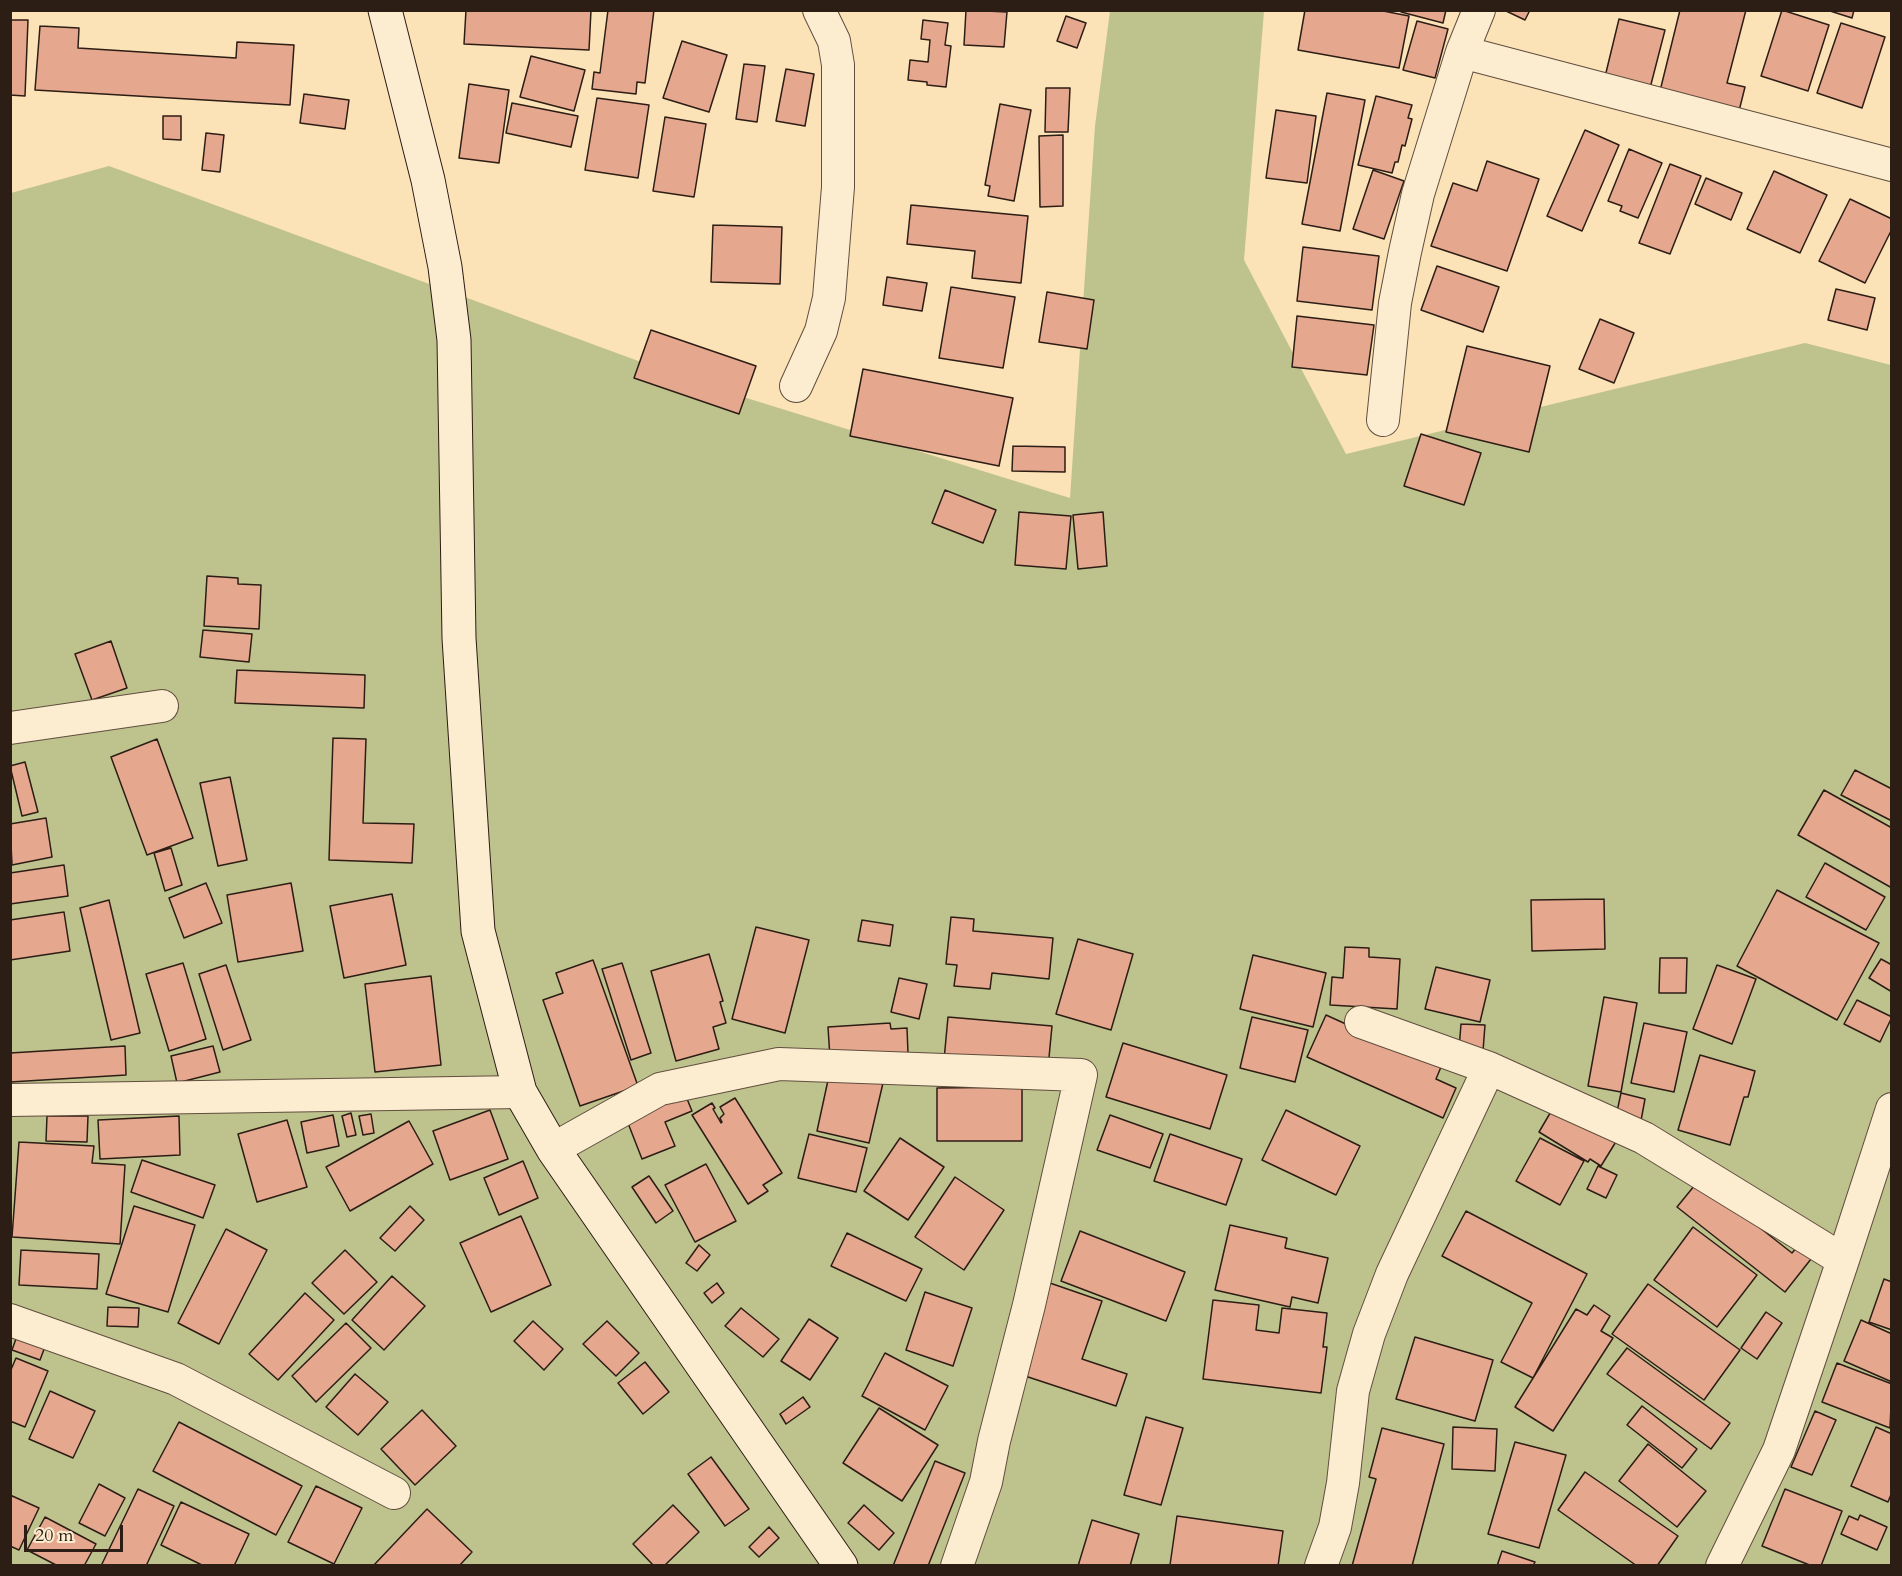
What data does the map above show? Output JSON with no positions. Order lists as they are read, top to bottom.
{
  "scale_bar": "20 m"
}
